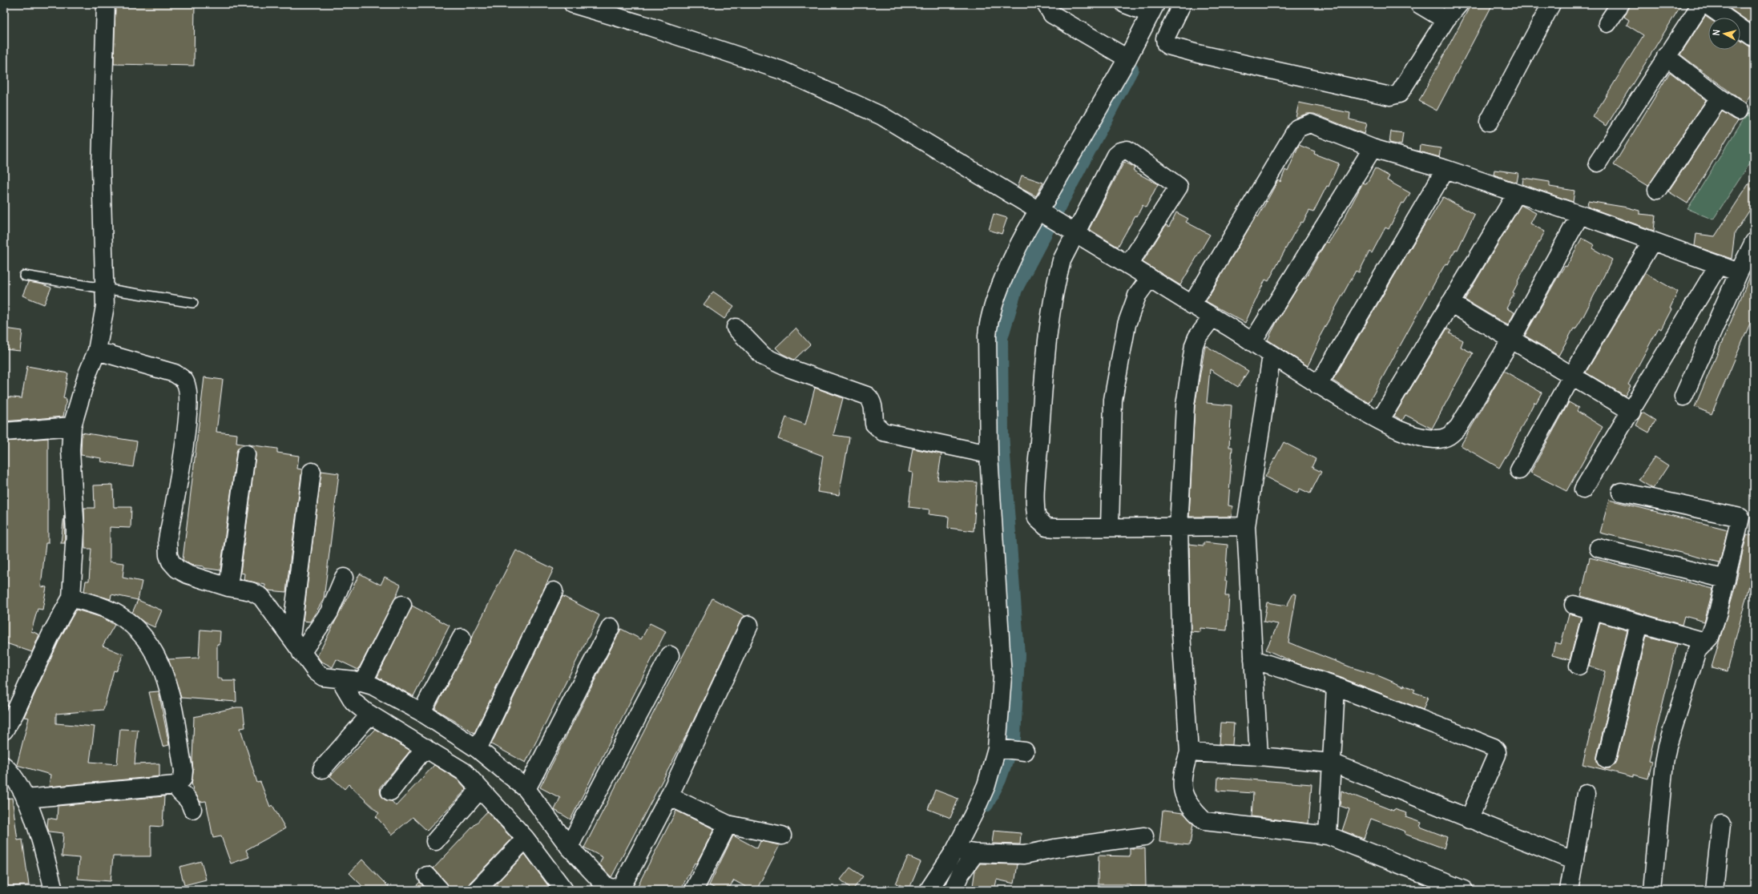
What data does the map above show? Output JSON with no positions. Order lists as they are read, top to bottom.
{
  "north": "left"
}
